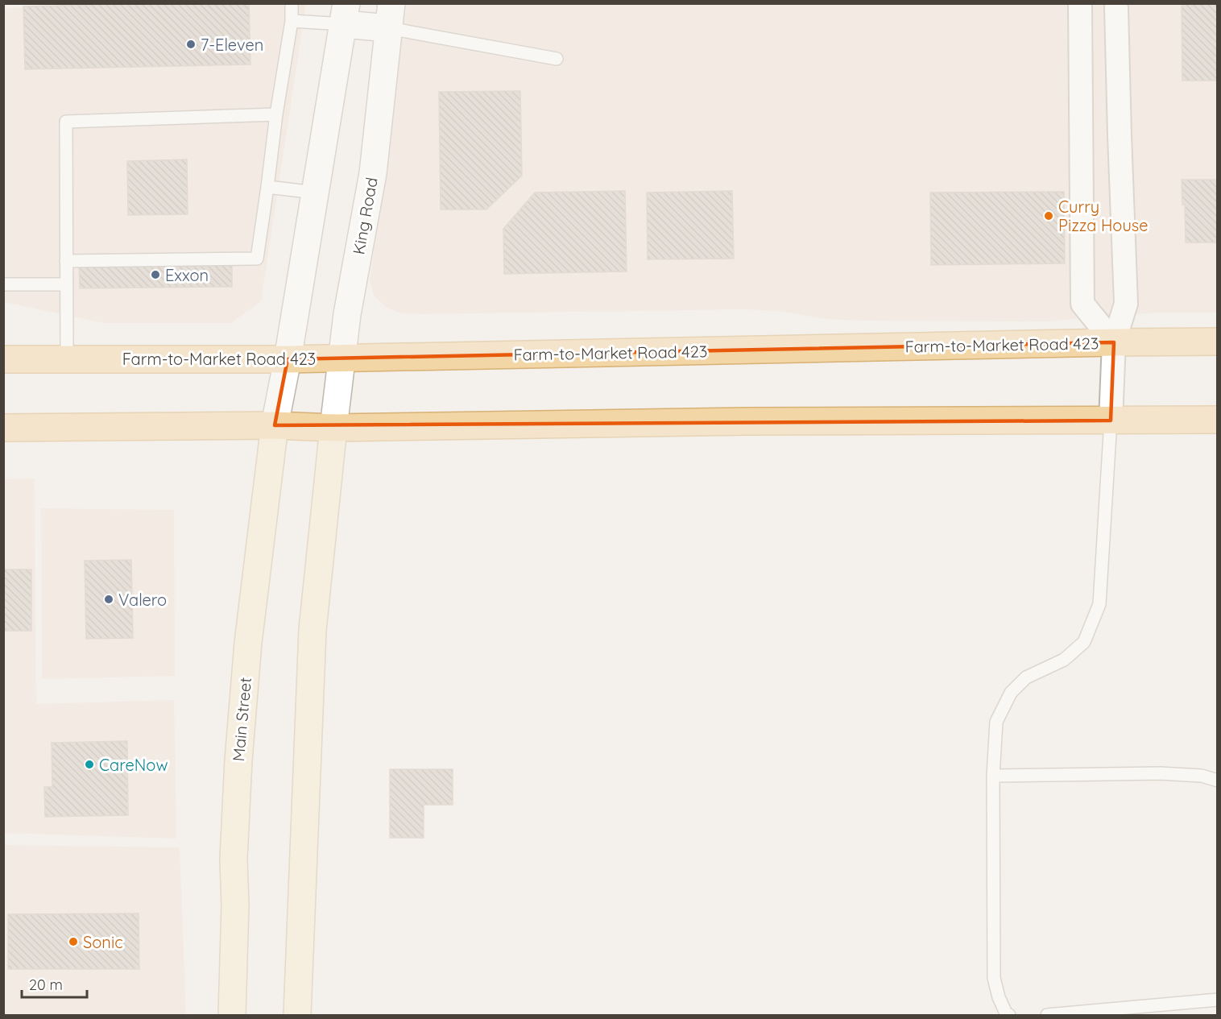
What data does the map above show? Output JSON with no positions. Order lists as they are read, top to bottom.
{
  "streets": {
    "main road": ["Farm-to-Market Road 423", "Main Street"],
    "street": ["King Road"]
  },
  "crossings": [
    ["King Road", "Farm-to-Market Road 423"]
  ],
  "places": [
    "7-Eleven",
    "Curry Pizza House",
    "Exxon",
    "Valero",
    "CareNow",
    "Sonic"
  ],
  "scale_bar": "20 m"
}
